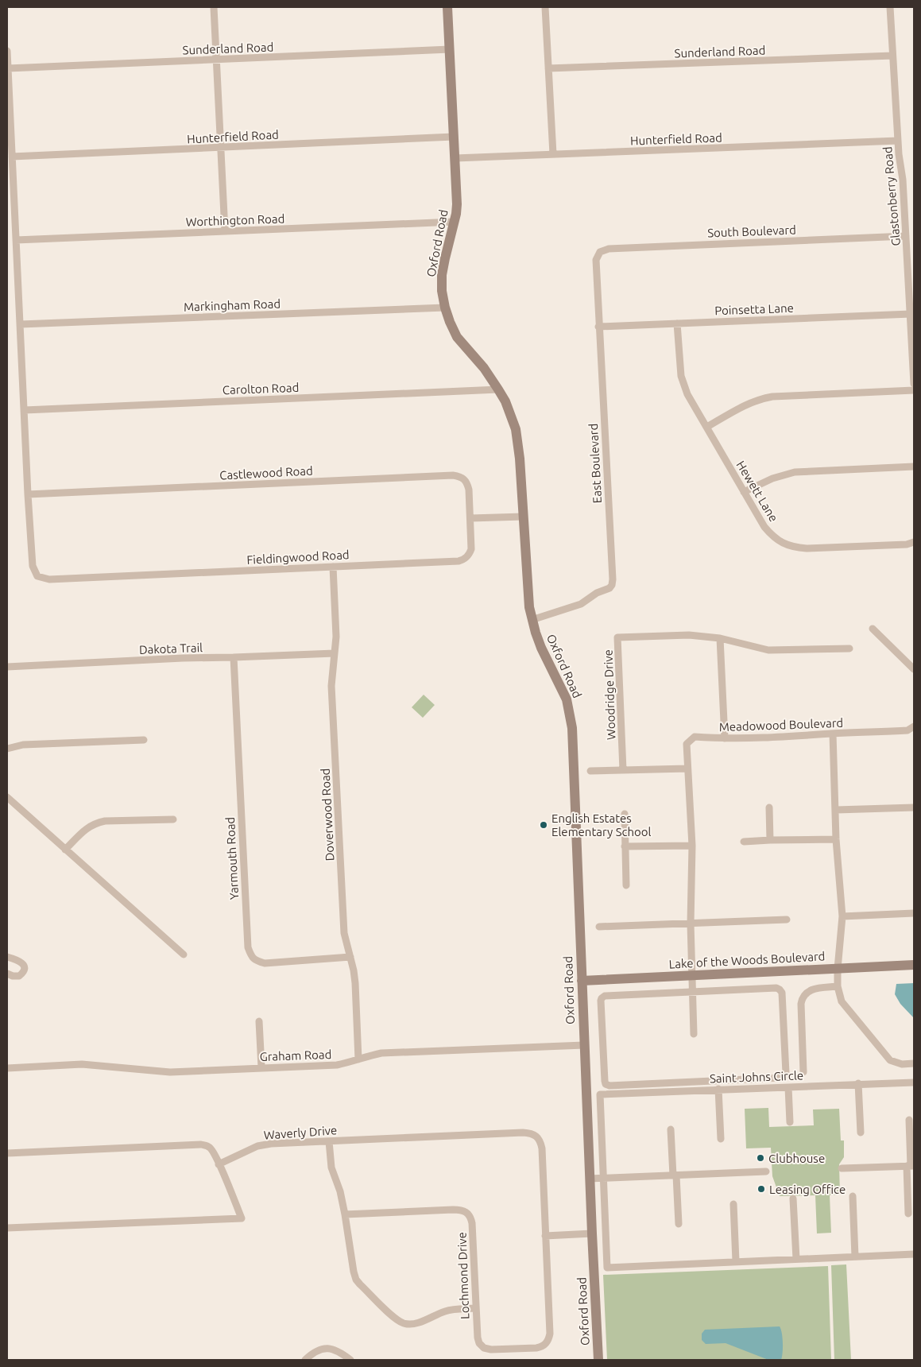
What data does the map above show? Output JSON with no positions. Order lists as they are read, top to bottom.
{
  "streets": {
    "street": [
      "Sunderland Road",
      "Hunterfield Road",
      "Glastonberry Road",
      "Worthington Road",
      "South Boulevard",
      "Oxford Road",
      "Markingham Road",
      "Poinsetta Lane",
      "Carolton Road",
      "East Boulevard",
      "Castlewood Road",
      "Hewett Lane",
      "Fieldingwood Road",
      "Dakota Trail",
      "Woodridge Drive",
      "Meadowood Boulevard",
      "Doverwood Road",
      "Yarmouth Road",
      "Lake of the Woods Boulevard",
      "Graham Road",
      "Saint Johns Circle",
      "Waverly Drive",
      "Lochmond Drive"
    ]
  },
  "crossings": [
    ["Sunderland Road", "Glastonberry Road"],
    ["Sunderland Road", "Oxford Road"],
    ["Hunterfield Road", "Glastonberry Road"],
    ["Hunterfield Road", "Oxford Road"],
    ["Glastonberry Road", "South Boulevard"],
    ["Glastonberry Road", "Poinsetta Lane"],
    ["Worthington Road", "Oxford Road"],
    ["South Boulevard", "East Boulevard"],
    ["Oxford Road", "Markingham Road"],
    ["Oxford Road", "Carolton Road"],
    ["Oxford Road", "East Boulevard"],
    ["Oxford Road", "Lake of the Woods Boulevard"],
    ["Oxford Road", "Graham Road"],
    ["Oxford Road", "Saint Johns Circle"],
    ["Poinsetta Lane", "East Boulevard"],
    ["Poinsetta Lane", "Hewett Lane"],
    ["Castlewood Road", "Fieldingwood Road"],
    ["Fieldingwood Road", "Doverwood Road"],
    ["Dakota Trail", "Doverwood Road"],
    ["Dakota Trail", "Yarmouth Road"],
    ["Meadowood Boulevard", "Lake of the Woods Boulevard"],
    ["Doverwood Road", "Yarmouth Road"],
    ["Doverwood Road", "Graham Road"],
    ["Waverly Drive", "Lochmond Drive"]
  ],
  "places": ["English Estates Elementary School", "Clubhouse", "Leasing Office"]
}
